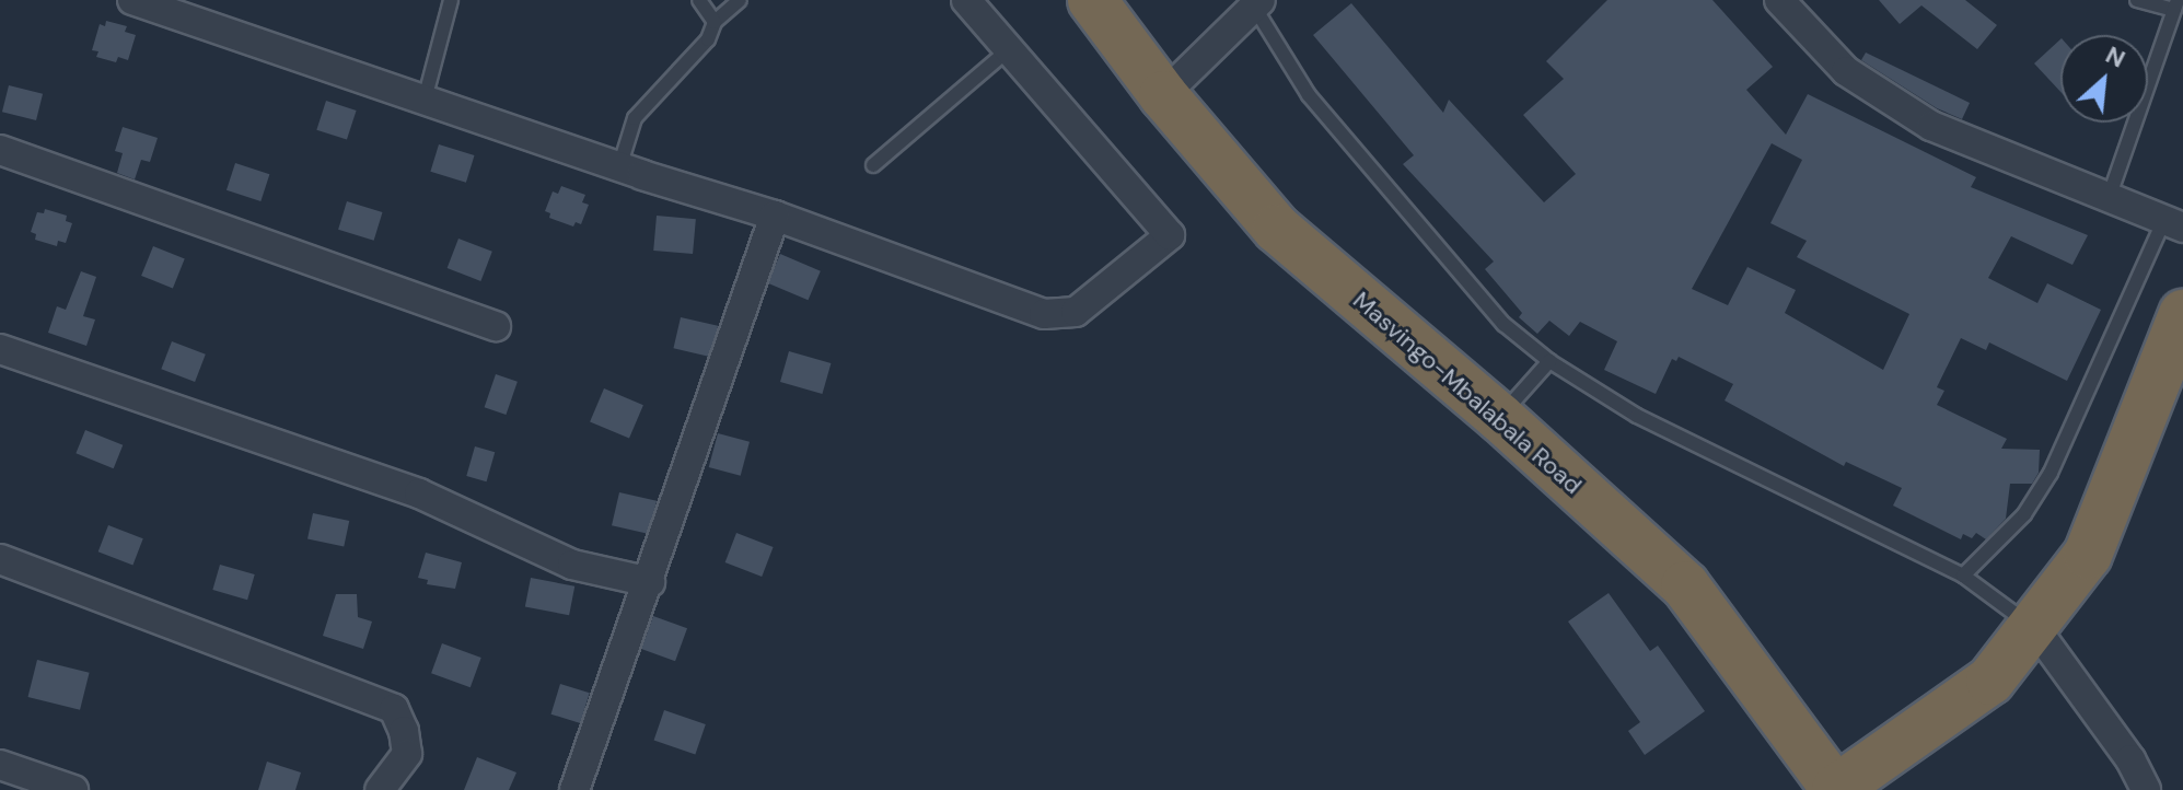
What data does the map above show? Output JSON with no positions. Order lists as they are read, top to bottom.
{
  "streets": {
    "highway": ["Masvingo-Mbalabala Road"]
  },
  "north": "top right"
}
